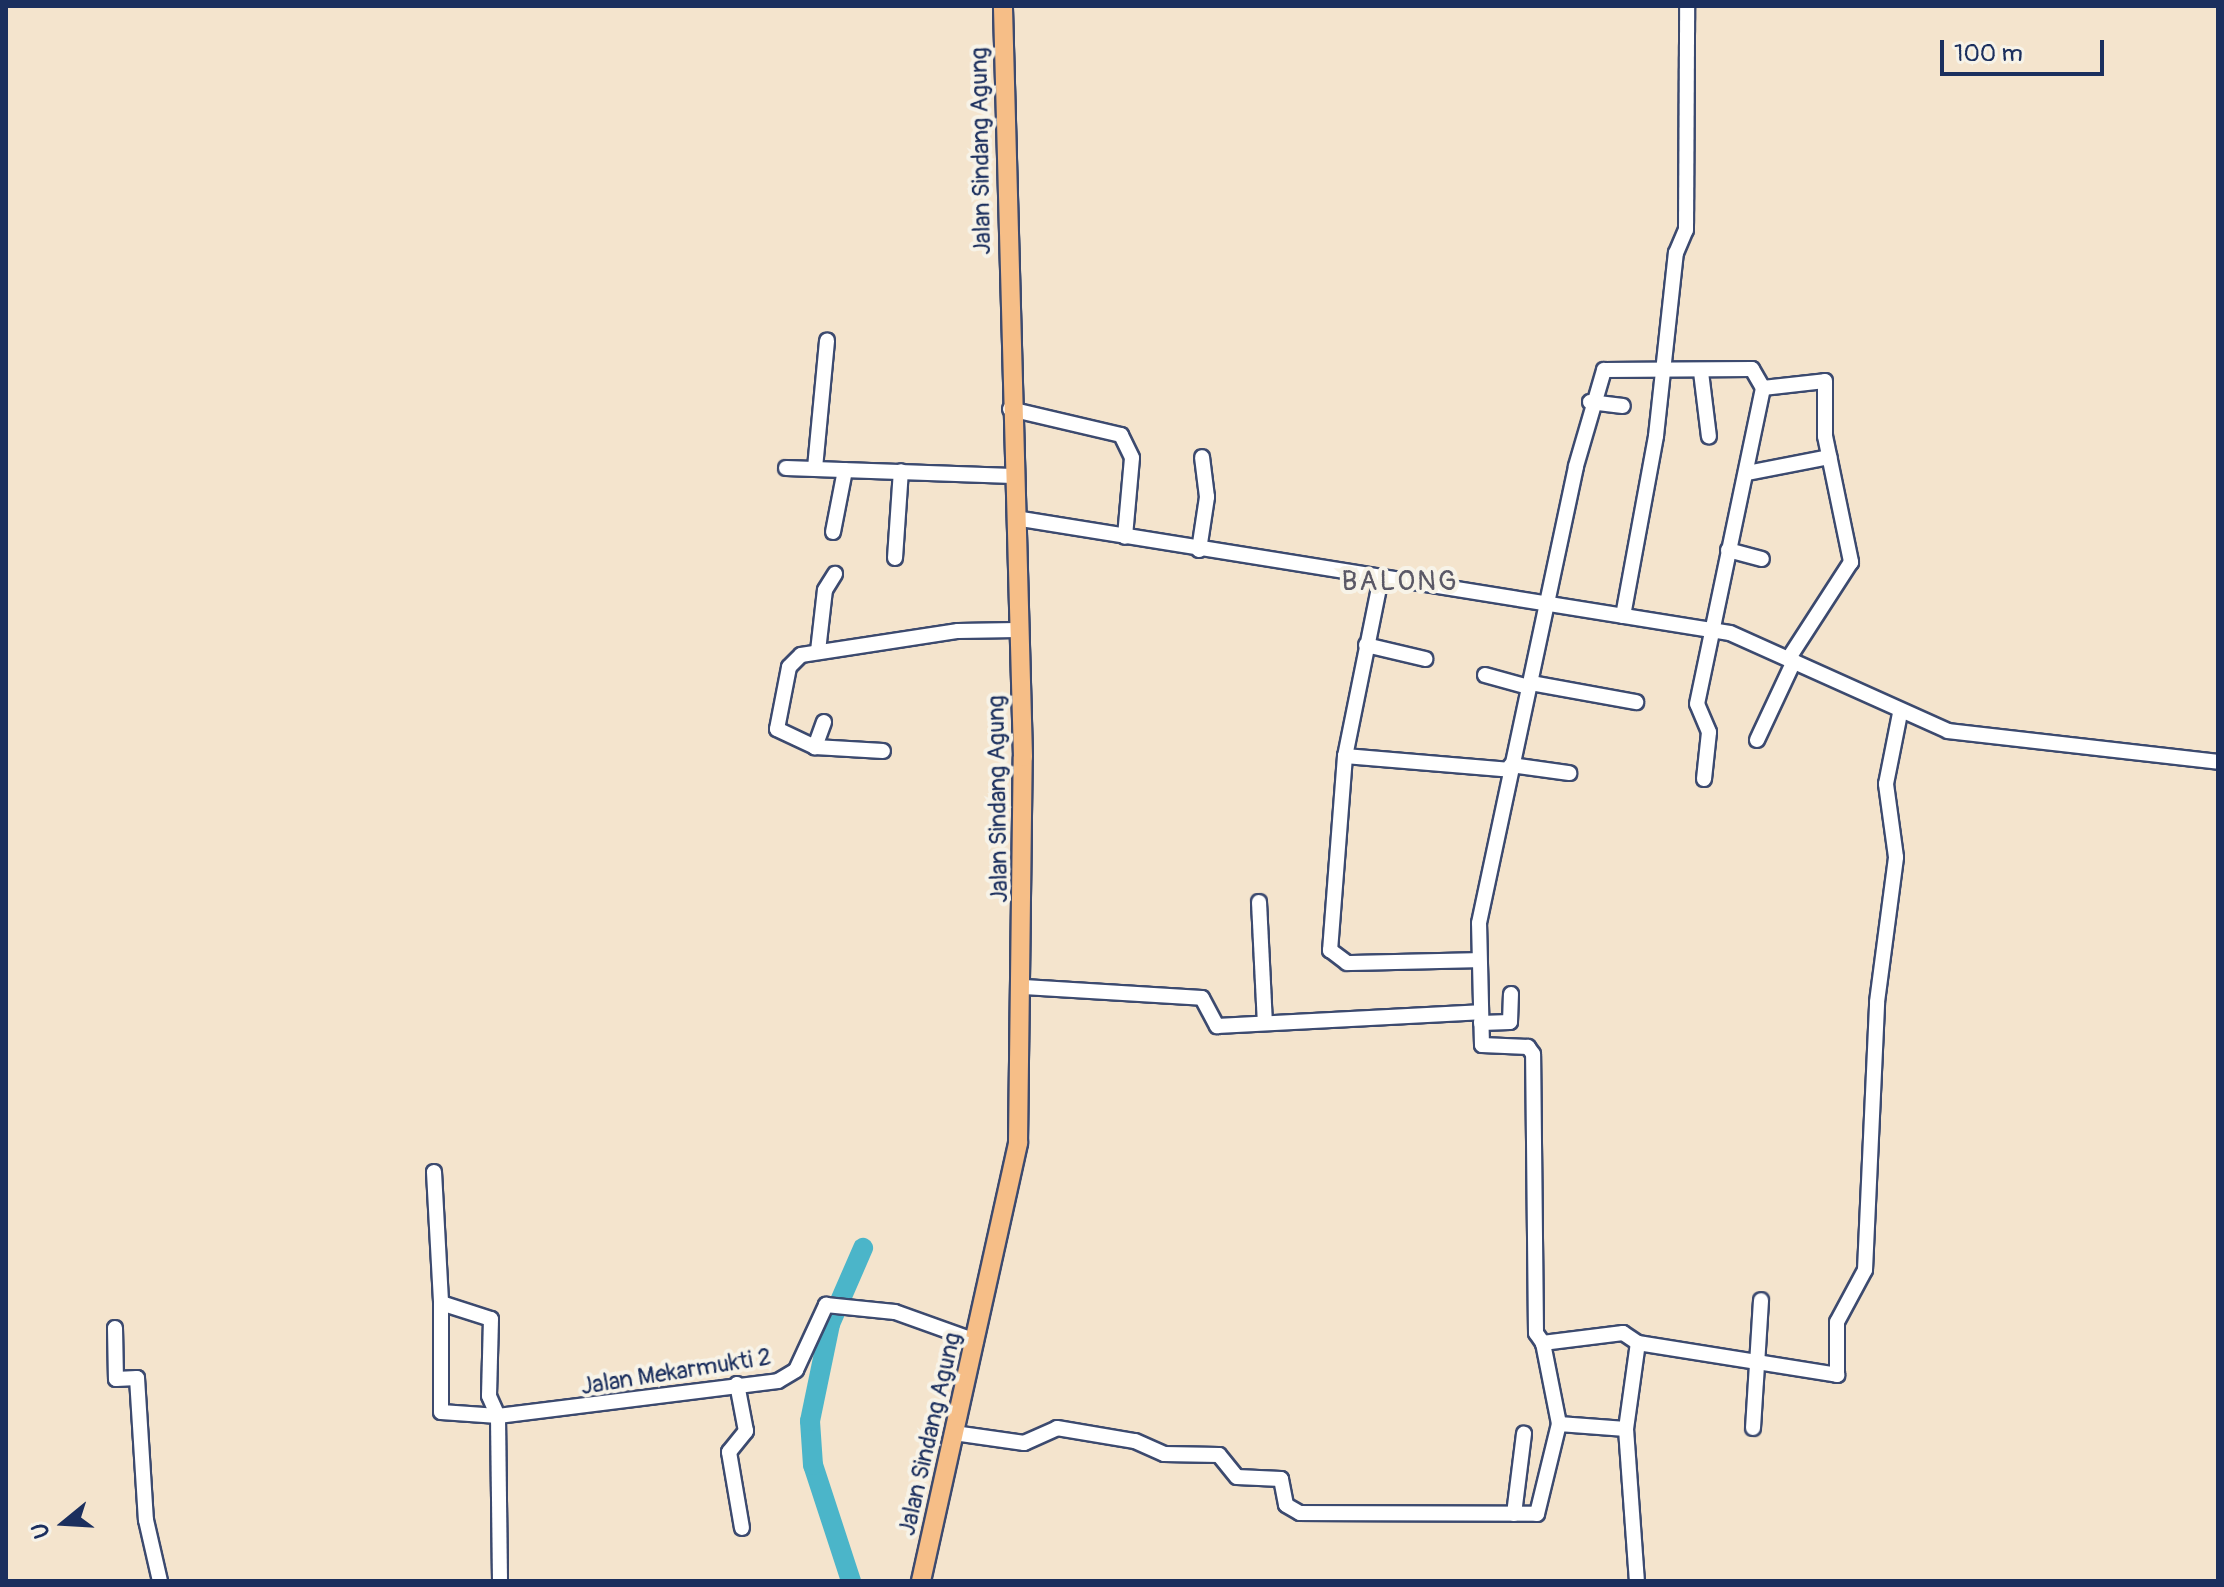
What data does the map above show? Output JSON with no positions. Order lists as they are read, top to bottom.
{
  "streets": {
    "main road": ["Jalan Sindang Agung"],
    "street": ["Jalan Mekarmukti 2"]
  },
  "crossings": [
    ["Jalan Sindang Agung", "Jalan Mekarmukti 2"]
  ],
  "districts": ["BALONG"],
  "scale_bar": "100 m",
  "north": "left"
}
